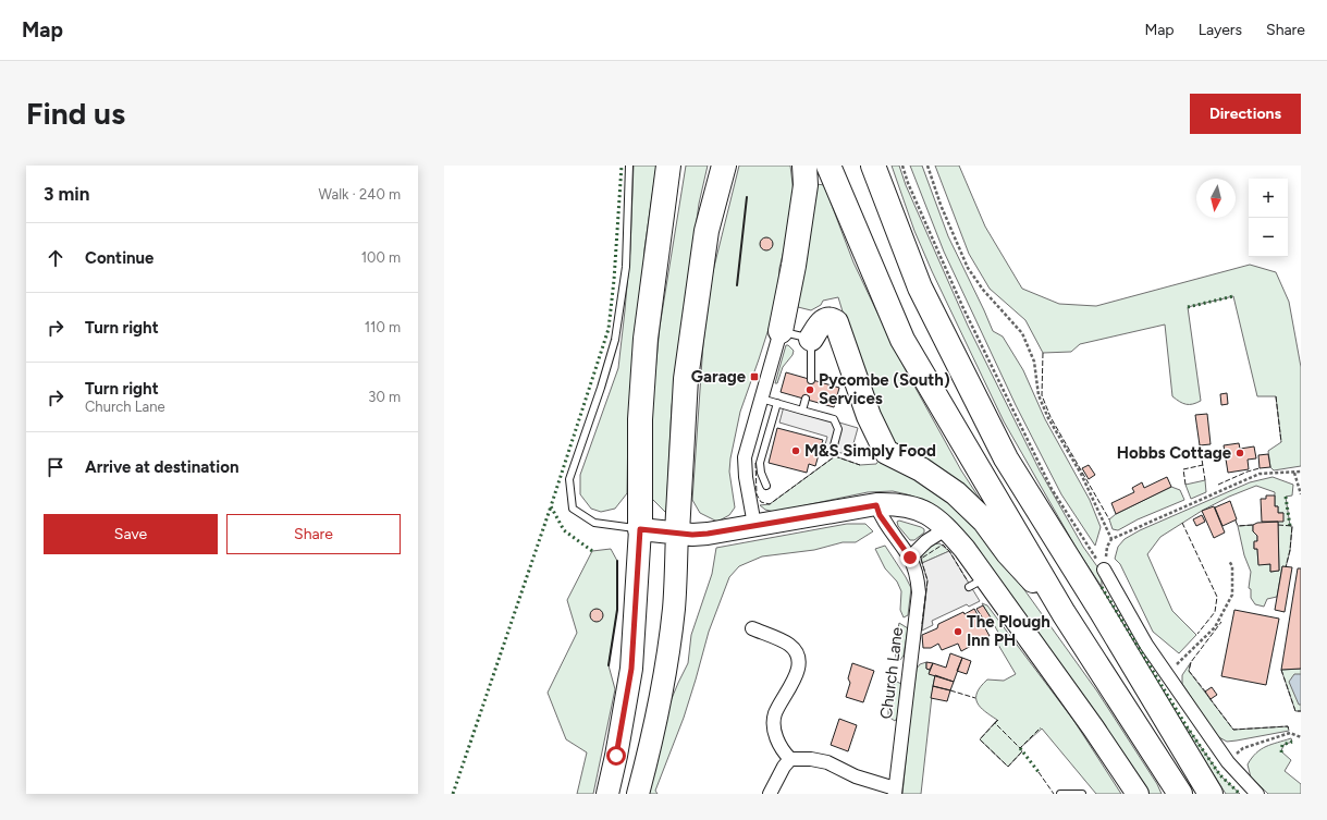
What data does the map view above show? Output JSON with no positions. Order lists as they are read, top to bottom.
{
  "streets": {
    "street": ["Church Lane"]
  },
  "places": {
    "transit": ["Garage"],
    "other": [
      "Pycombe (South) Services",
      "M&S Simply Food",
      "Hobbs Cottage",
      "The Plough Inn PH"
    ]
  },
  "north": "bottom",
  "page": {
    "header": "Map",
    "nav": ["Map", "Layers", "Share"],
    "buttons": [
      "Directions",
      ["Save", "Share"]
    ],
    "title": "Find us",
    "heading": ["3 min", "Walk · 240 m"],
    "map_buttons": ["+", "−"],
    "list": [
      ["Continue", "100 m"],
      ["Turn right", "110 m"],
      ["Turn right", "Church Lane", "30 m"],
      "Arrive at destination"
    ]
  }
}
